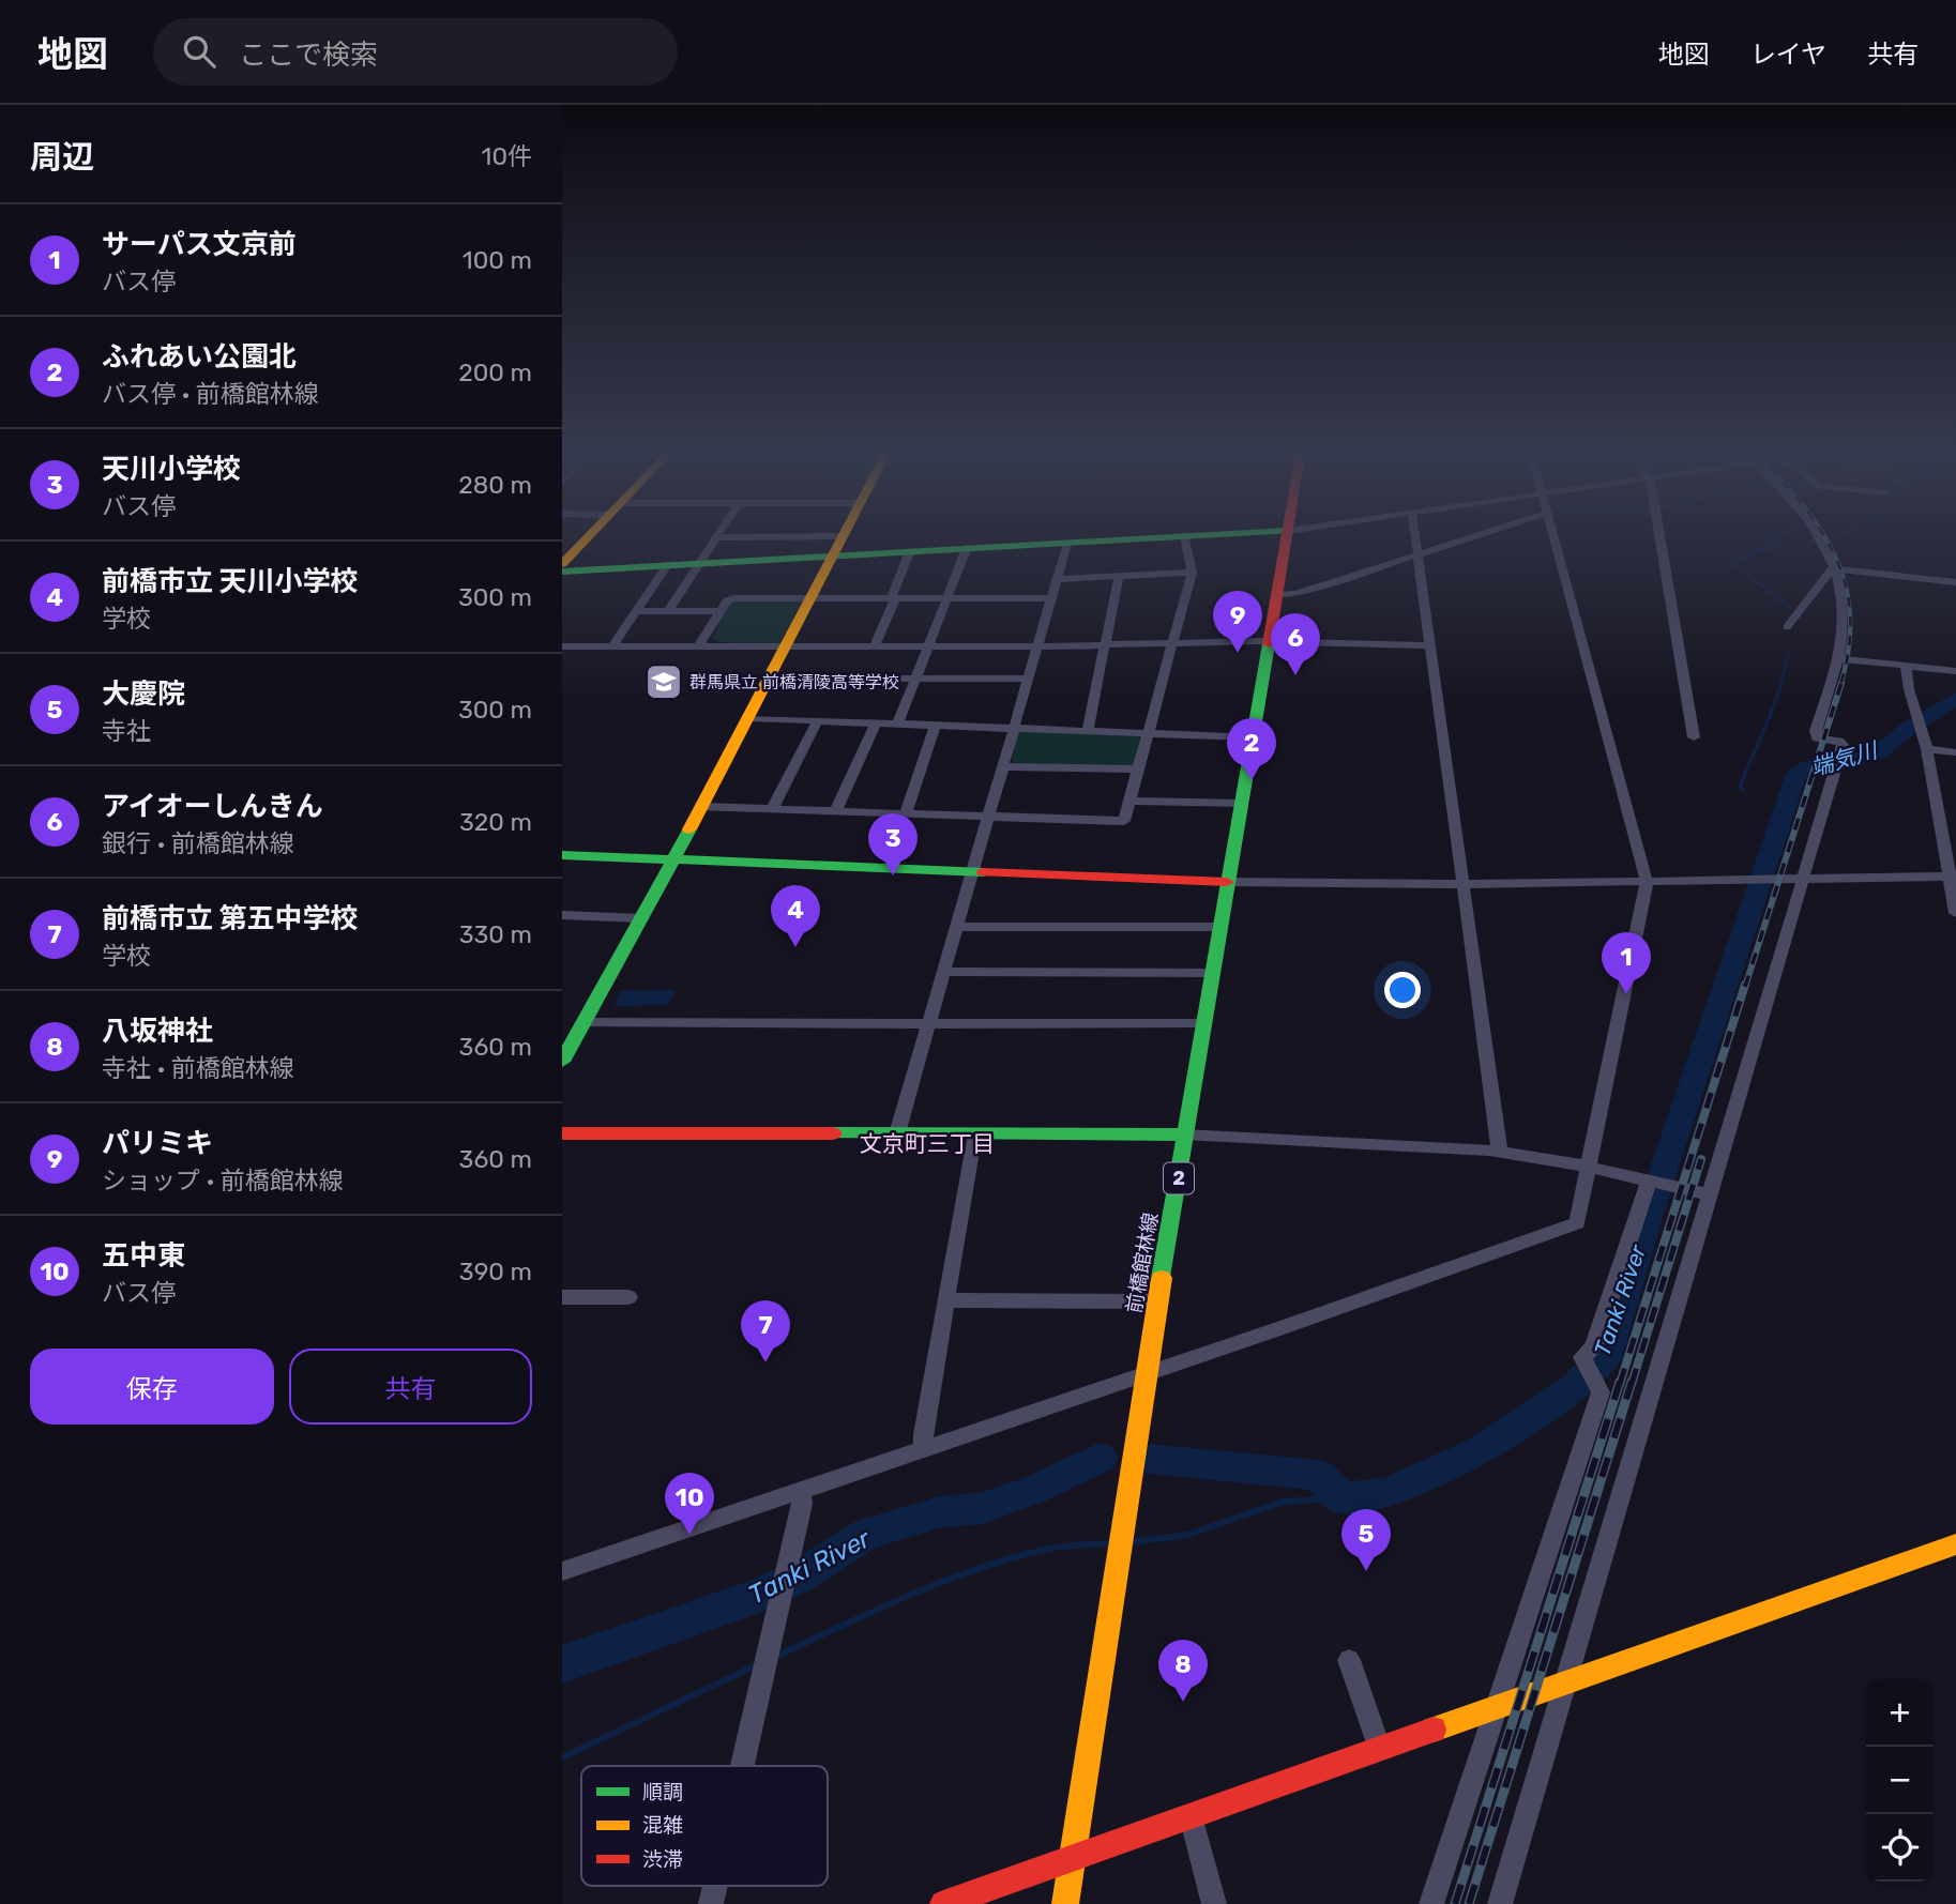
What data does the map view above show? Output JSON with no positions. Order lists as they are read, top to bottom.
{
  "streets": {
    "street": ["2", "前橋館林線"]
  },
  "districts": ["文京町三丁目"],
  "water": ["端気川", "Tanki River"],
  "places": {
    "school or university": ["群馬県立 前橋清陵高等学校"]
  },
  "legend": ["順調", "混雑", "渋滞"],
  "page": {
    "header": "地図",
    "search": "ここで検索",
    "nav": ["地図", "レイヤ", "共有"],
    "heading": ["周辺", "10件"],
    "list": [
      {
        "mark": "1",
        "name": "サーパス文京前",
        "note": "バス停",
        "value": "100 m"
      },
      {
        "mark": "2",
        "name": "ふれあい公園北",
        "note": "バス停 · 前橋館林線",
        "value": "200 m"
      },
      {
        "mark": "3",
        "name": "天川小学校",
        "note": "バス停",
        "value": "280 m"
      },
      {
        "mark": "4",
        "name": "前橋市立 天川小学校",
        "note": "学校",
        "value": "300 m"
      },
      {
        "mark": "5",
        "name": "大慶院",
        "note": "寺社",
        "value": "300 m"
      },
      {
        "mark": "6",
        "name": "アイオーしんきん",
        "note": "銀行 · 前橋館林線",
        "value": "320 m"
      },
      {
        "mark": "7",
        "name": "前橋市立 第五中学校",
        "note": "学校",
        "value": "330 m"
      },
      {
        "mark": "8",
        "name": "八坂神社",
        "note": "寺社 · 前橋館林線",
        "value": "360 m"
      },
      {
        "mark": "9",
        "name": "パリミキ",
        "note": "ショップ · 前橋館林線",
        "value": "360 m"
      },
      {
        "mark": "10",
        "name": "五中東",
        "note": "バス停",
        "value": "390 m"
      }
    ],
    "pins": [
      "9",
      "6",
      "2",
      "3",
      "4",
      "1",
      "7",
      "10",
      "5",
      "8"
    ],
    "buttons": ["保存", "共有"],
    "map_buttons": ["+", "−"]
  }
}
